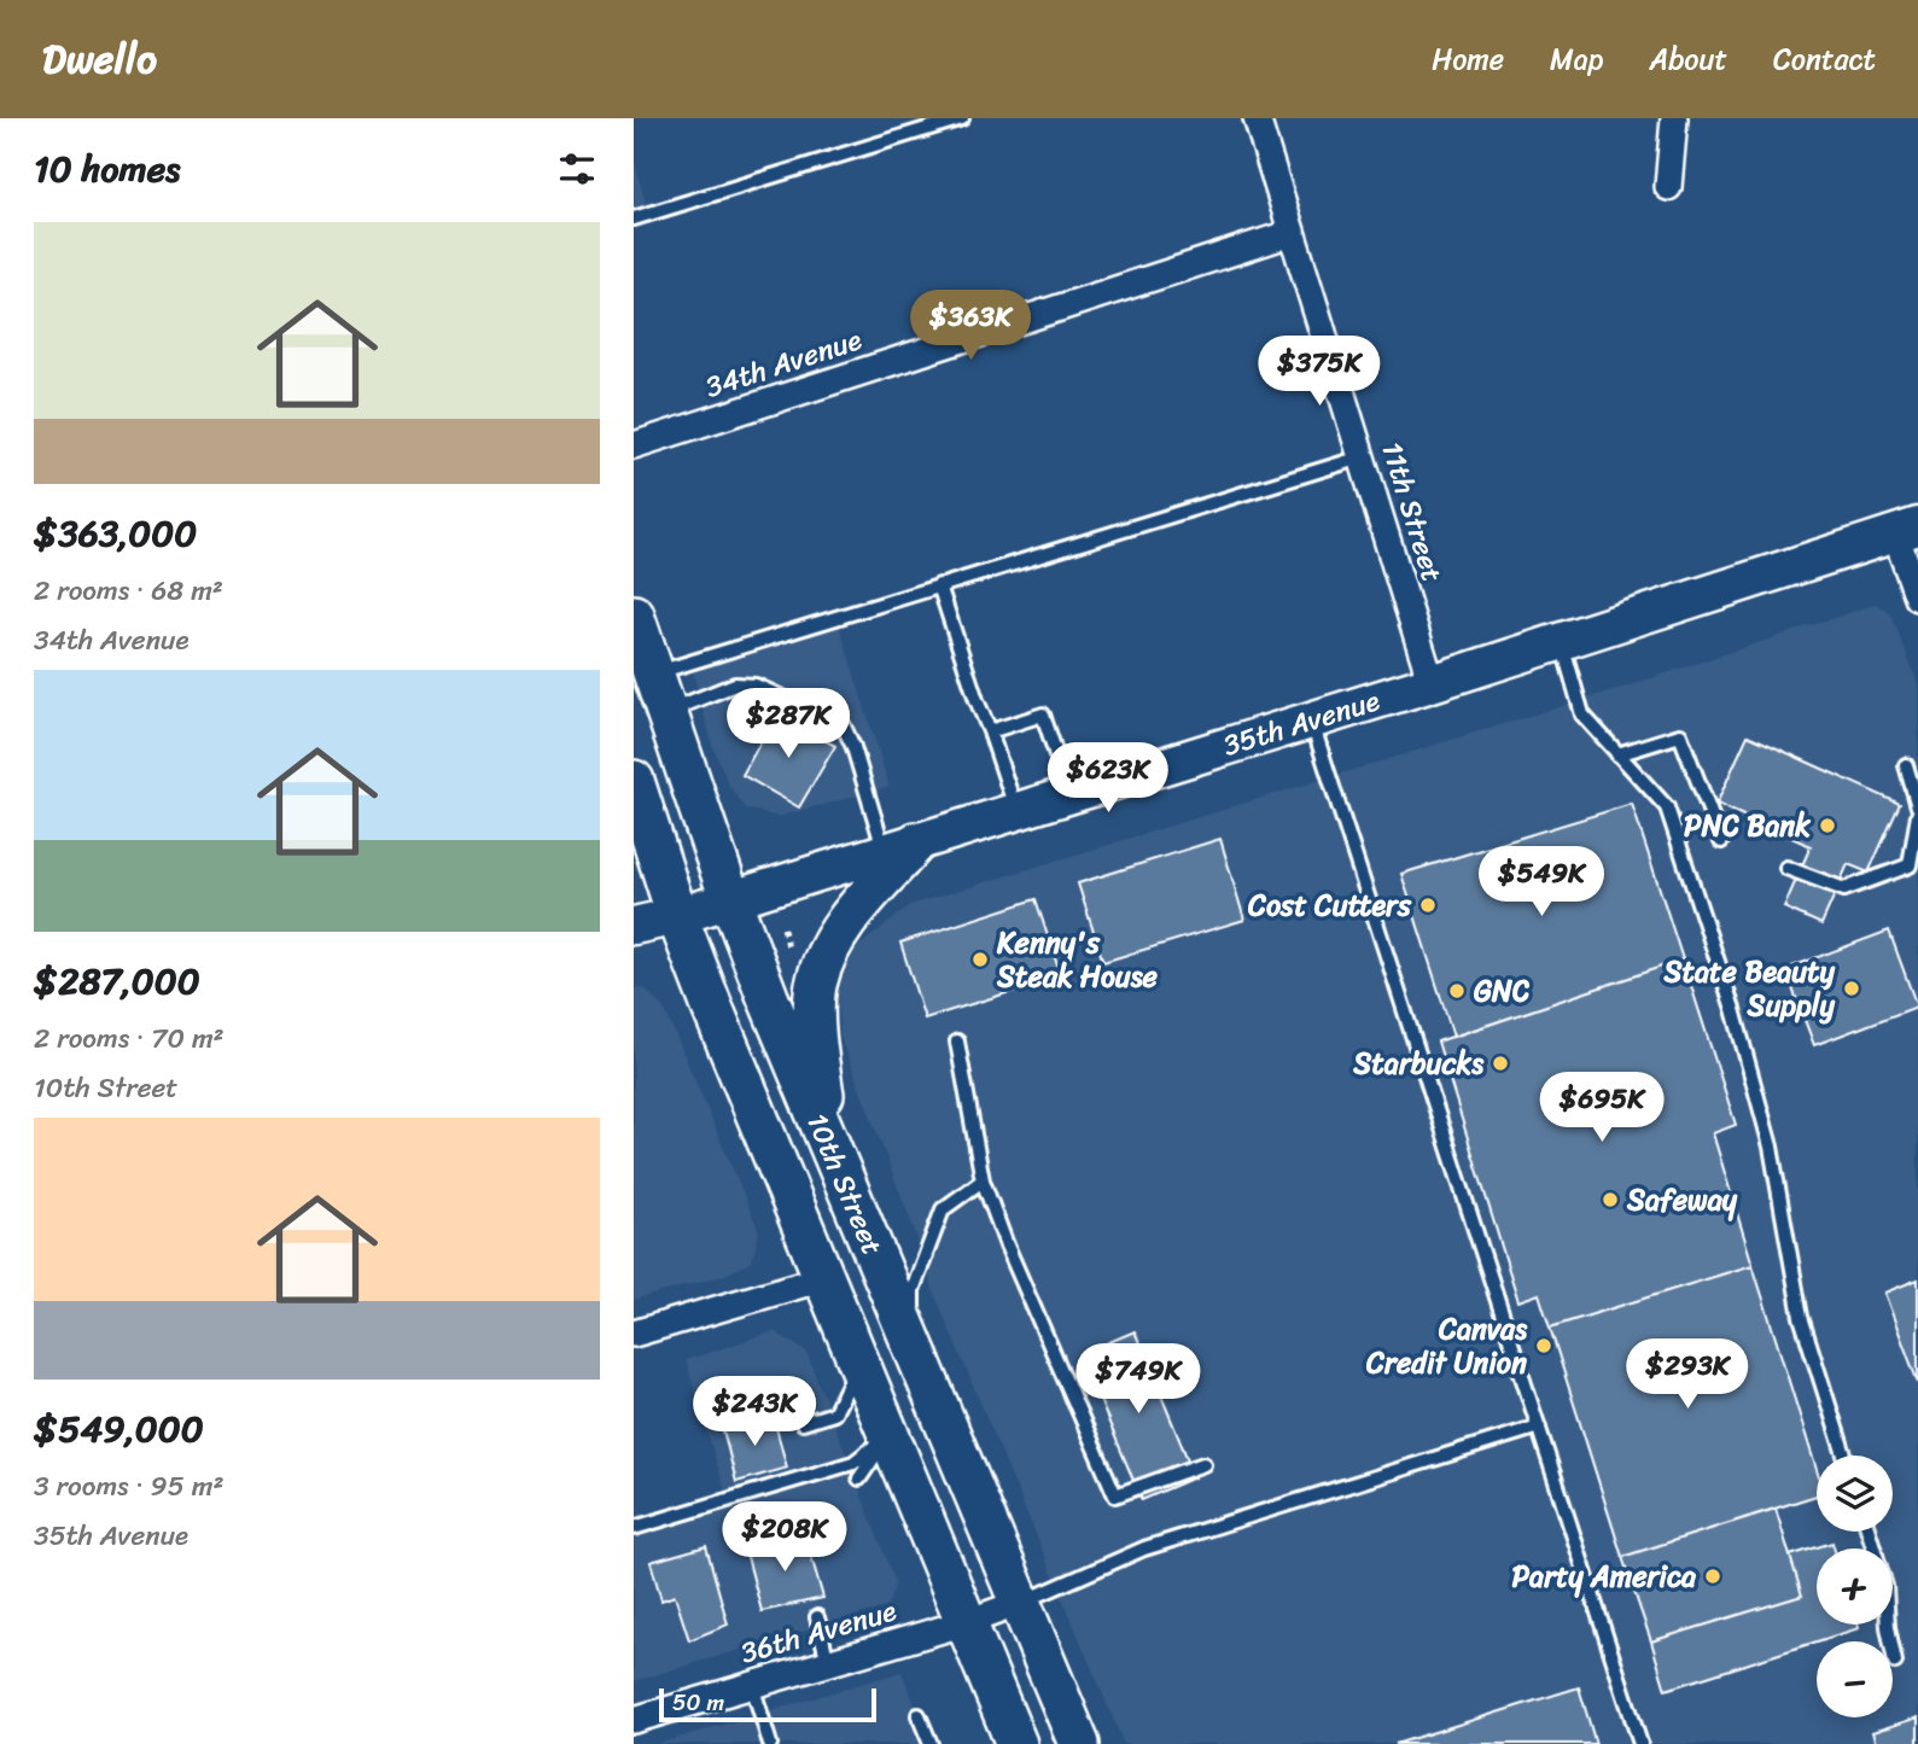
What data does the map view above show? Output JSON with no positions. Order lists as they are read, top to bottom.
{
  "streets": {
    "main road": ["35th Avenue", "10th Street"],
    "street": ["34th Avenue", "11th Street", "36th Avenue"]
  },
  "crossings": [
    ["34th Avenue", "11th Street"],
    ["11th Street", "35th Avenue"],
    ["35th Avenue", "10th Street"],
    ["10th Street", "36th Avenue"]
  ],
  "places": [
    "PNC Bank",
    "Cost Cutters",
    "Kenny's Steak House",
    "State Beauty Supply",
    "GNC",
    "Starbucks",
    "Safeway",
    "Canvas Credit Union",
    "Party America"
  ],
  "scale_bar": "50 m",
  "page": {
    "header": "Dwello",
    "nav": [
      "Home",
      "Map",
      "About",
      "Contact"
    ],
    "heading": "10 homes",
    "list": [
      {
        "name": "$363,000",
        "note": "2 rooms · 68 m² · 34th Avenue"
      },
      {
        "name": "$287,000",
        "note": "2 rooms · 70 m² · 10th Street"
      },
      {
        "name": "$549,000",
        "note": "3 rooms · 95 m² · 35th Avenue"
      }
    ],
    "price": [
      "$363K",
      "$375K",
      "$287K",
      "$623K",
      "$549K",
      "$695K",
      "$293K",
      "$749K",
      "$243K",
      "$208K"
    ],
    "map_buttons": ["+", "−"],
    "scale": "50 m"
  }
}
